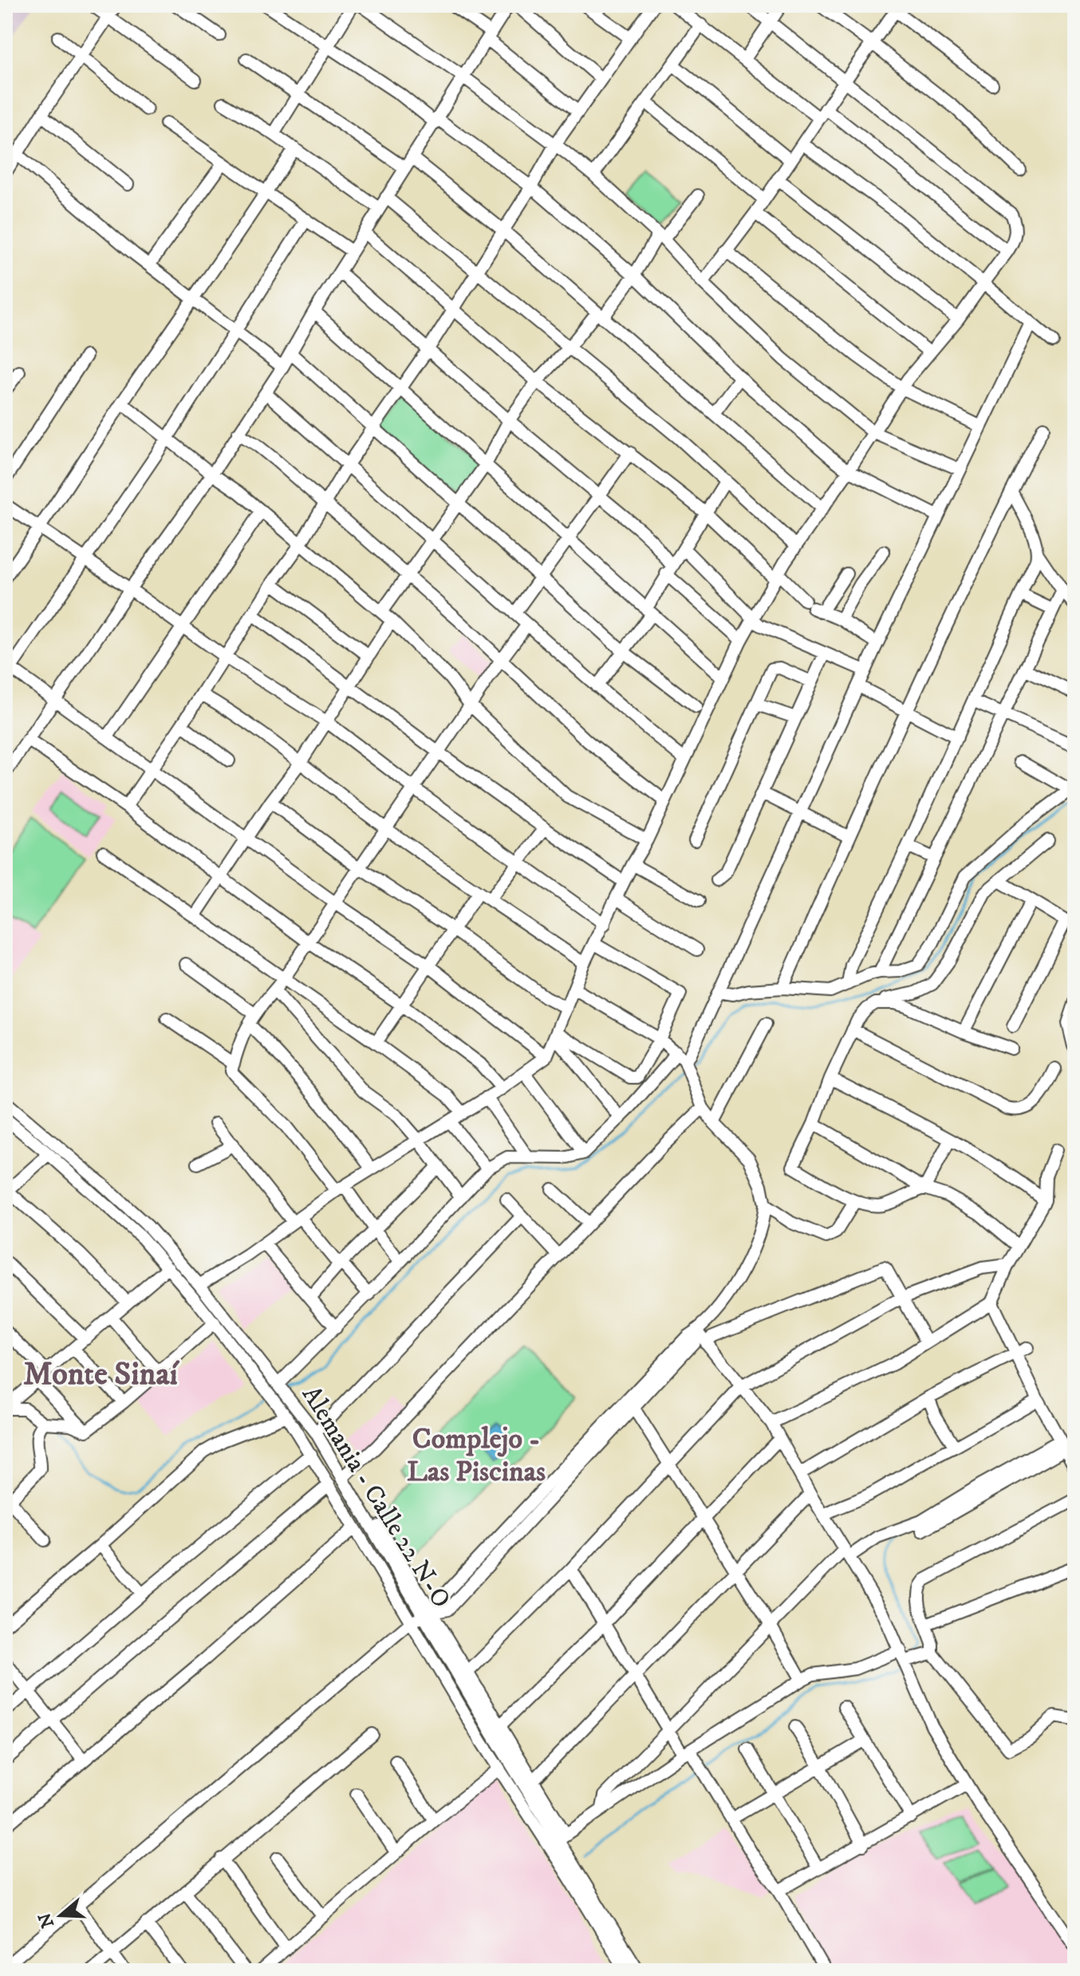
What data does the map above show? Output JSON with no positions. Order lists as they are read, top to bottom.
{
  "streets": {
    "street": ["Alemania - Calle 22 N-O"]
  },
  "districts": ["Monte Sinaí", "Complejo - Las Piscinas"],
  "north": "left"
}
